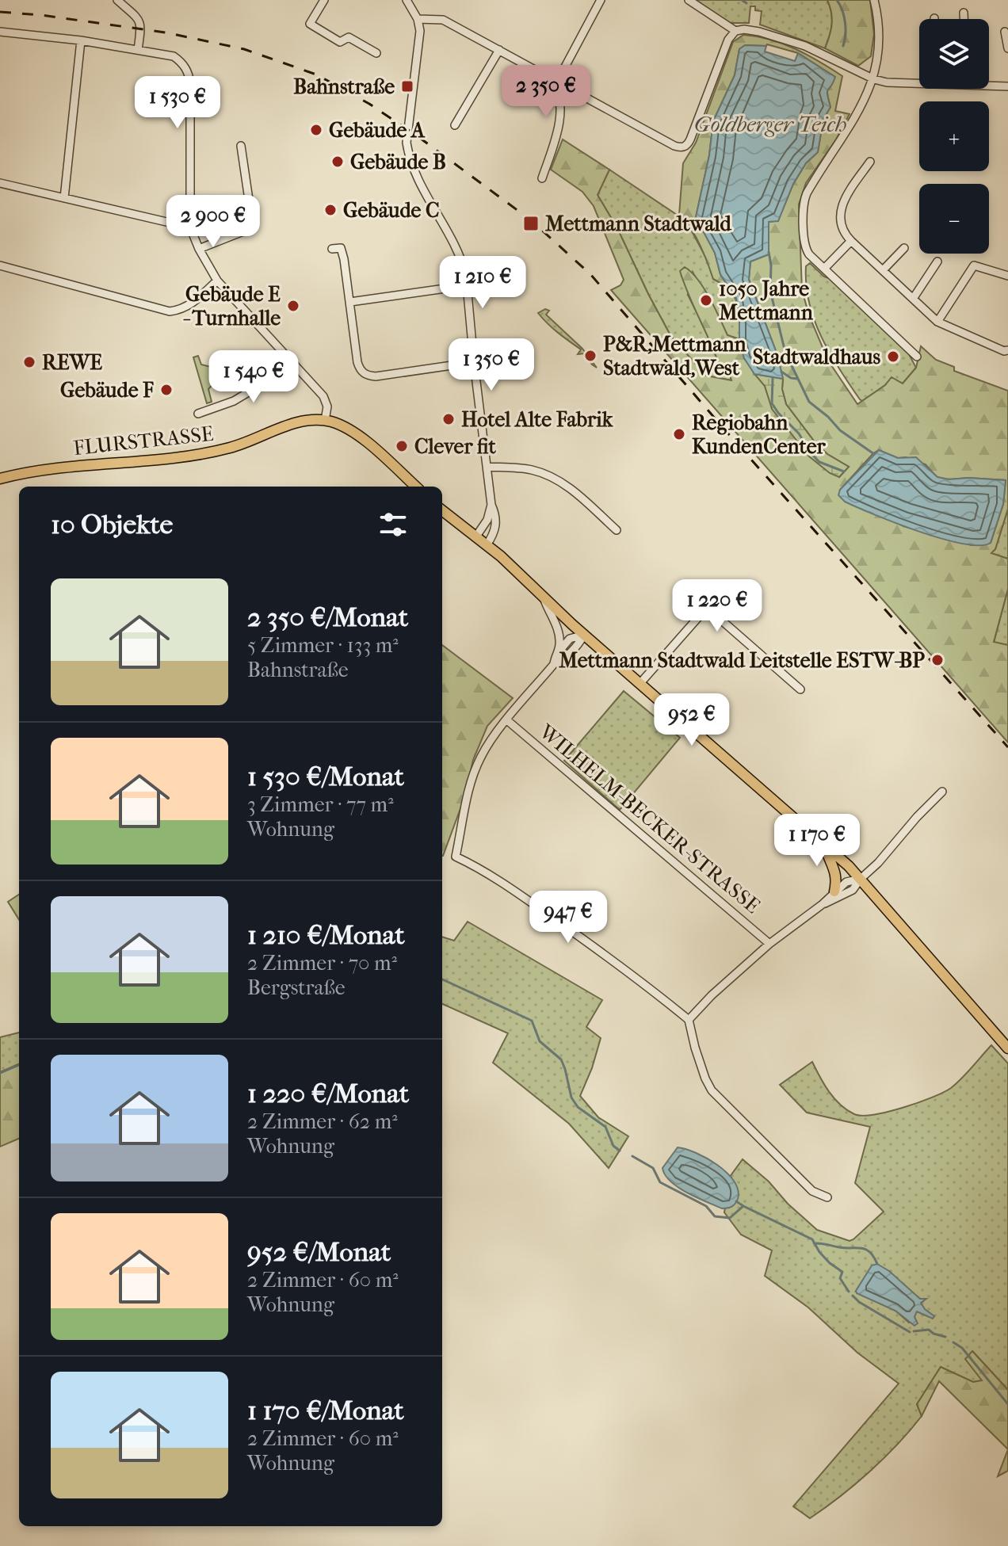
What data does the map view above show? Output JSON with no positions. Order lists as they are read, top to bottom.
{
  "streets": {
    "main road": ["FLURSTRASSE"],
    "street": ["WILHELM-BECKER-STRASSE"]
  },
  "water": ["Goldberger Teich"],
  "places": {
    "transit": ["Bahnstraße", "Mettmann Stadtwald"],
    "other": [
      "Gebäude A",
      "Gebäude B",
      "Gebäude C",
      "1050 Jahre Mettmann",
      "Gebäude E - Turnhalle",
      "P&R,Mettmann Stadtwald,West",
      "Stadtwaldhaus",
      "REWE",
      "Gebäude F",
      "Hotel Alte Fabrik",
      "Regiobahn KundenCenter",
      "Clever fit",
      "Mettmann Stadtwald Leitstelle ESTW-BP"
    ]
  },
  "page": {
    "map_buttons": ["+", "−"],
    "price": [
      "2 350 €",
      "1 530 €",
      "2 900 €",
      "1 210 €",
      "1 350 €",
      "1 540 €",
      "1 220 €",
      "952 €",
      "1 170 €",
      "947 €"
    ],
    "heading": "10 Objekte",
    "list": [
      {
        "name": "2 350 €/Monat",
        "note": "5 Zimmer · 133 m² · Bahnstraße"
      },
      {
        "name": "1 530 €/Monat",
        "note": "3 Zimmer · 77 m² · Wohnung"
      },
      {
        "name": "1 210 €/Monat",
        "note": "2 Zimmer · 70 m² · Bergstraße"
      },
      {
        "name": "1 220 €/Monat",
        "note": "2 Zimmer · 62 m² · Wohnung"
      },
      {
        "name": "952 €/Monat",
        "note": "2 Zimmer · 60 m² · Wohnung"
      },
      {
        "name": "1 170 €/Monat",
        "note": "2 Zimmer · 60 m² · Wohnung"
      }
    ]
  }
}
